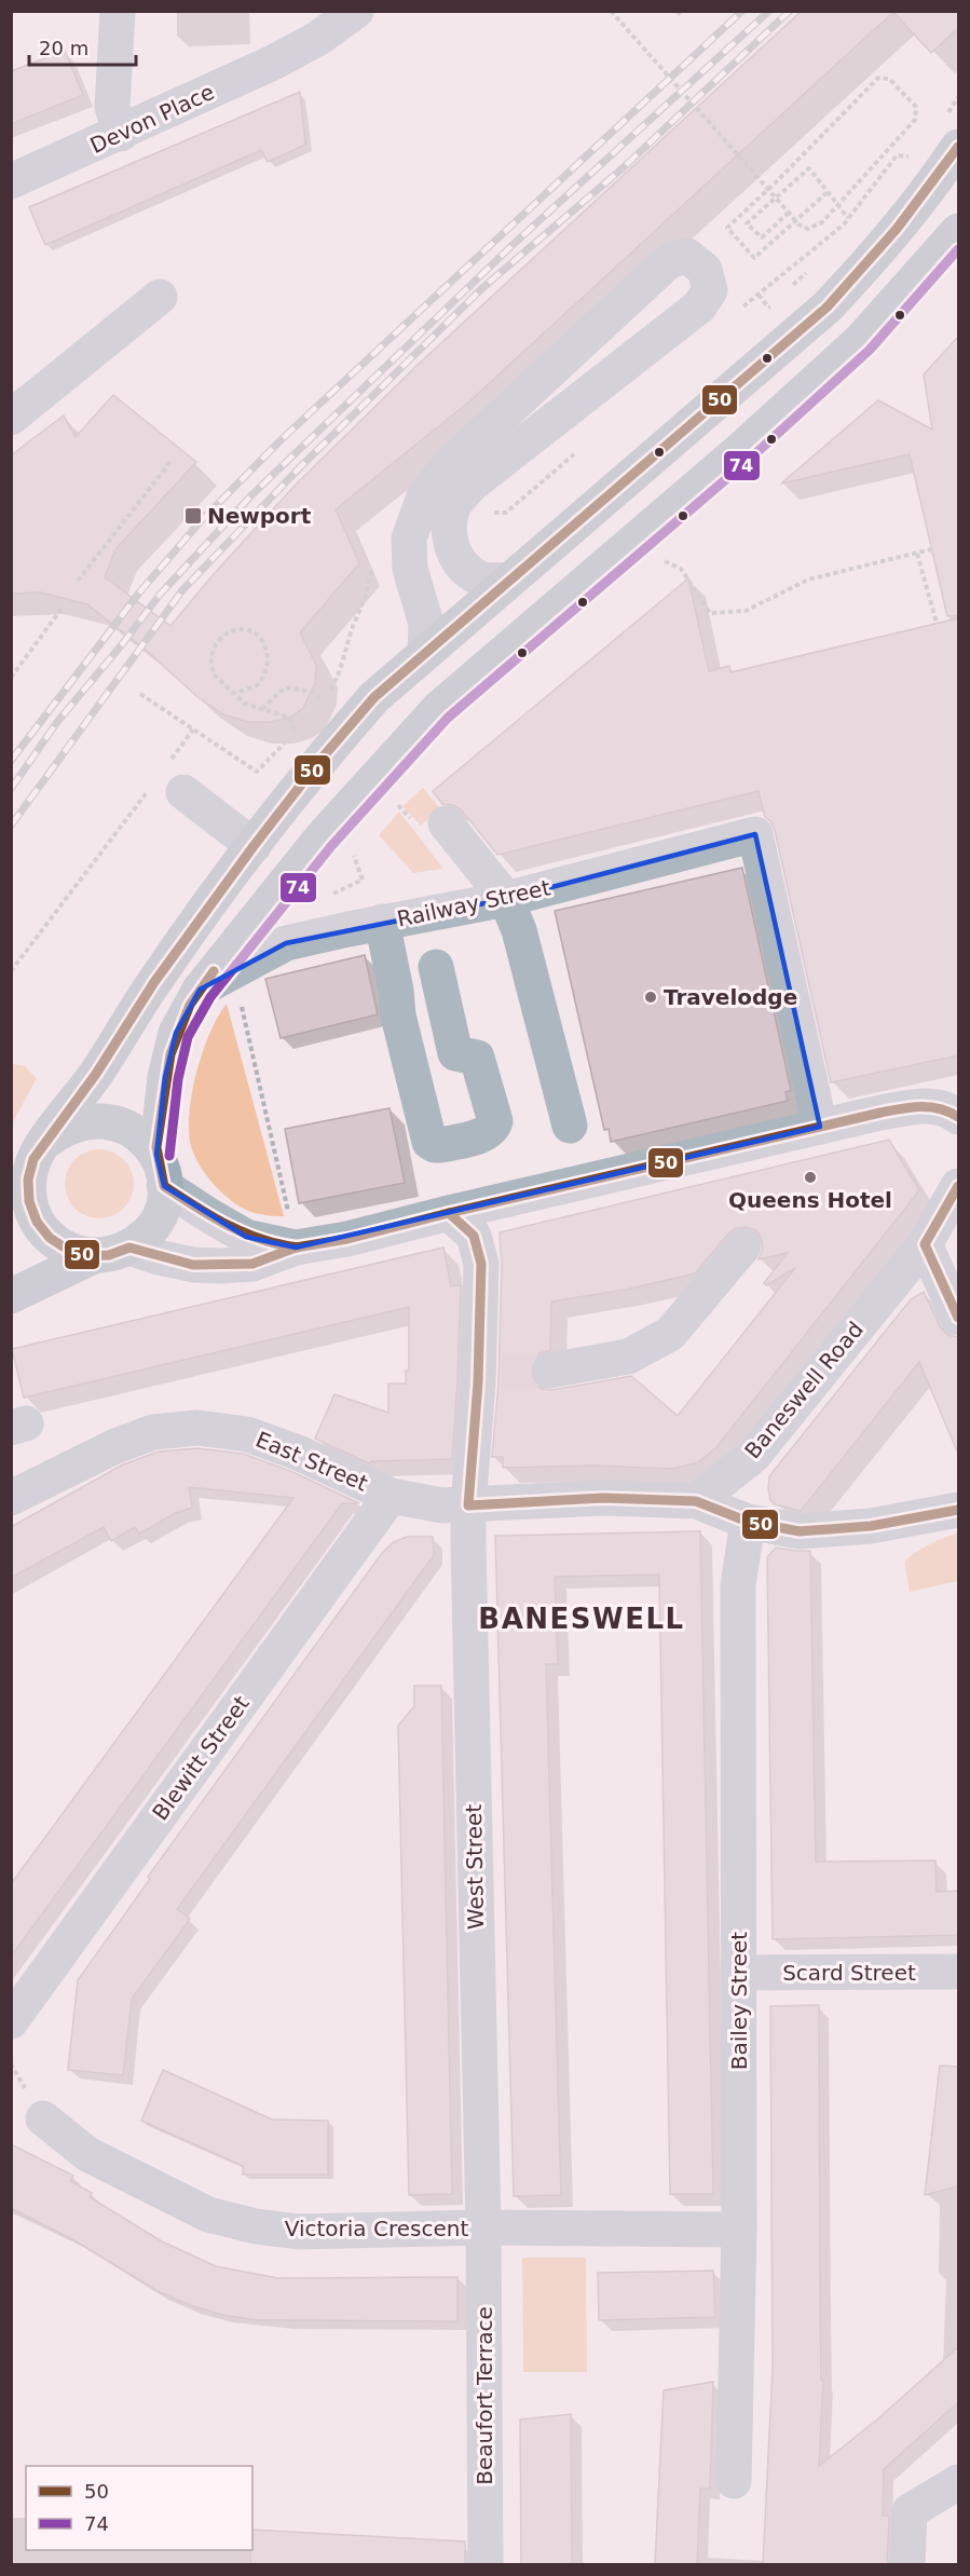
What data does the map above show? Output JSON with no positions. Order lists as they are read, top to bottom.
{
  "streets": {
    "street": [
      "Devon Place",
      "Railway Street",
      "Baneswell Road",
      "East Street",
      "Blewitt Street",
      "West Street",
      "Scard Street",
      "Bailey Street",
      "Victoria Crescent",
      "Beaufort Terrace"
    ]
  },
  "crossings": [
    ["East Street", "Blewitt Street"],
    ["East Street", "West Street"],
    ["West Street", "Victoria Crescent"],
    ["West Street", "Beaufort Terrace"],
    ["Scard Street", "Bailey Street"],
    ["Bailey Street", "Victoria Crescent"],
    ["Victoria Crescent", "Beaufort Terrace"]
  ],
  "districts": ["BANESWELL"],
  "places": {
    "transit": ["Newport"],
    "other": ["Travelodge", "Queens Hotel"]
  },
  "lines": ["transit line 50", "transit line 74"],
  "legend": ["50", "74"],
  "scale_bar": "20 m"
}
